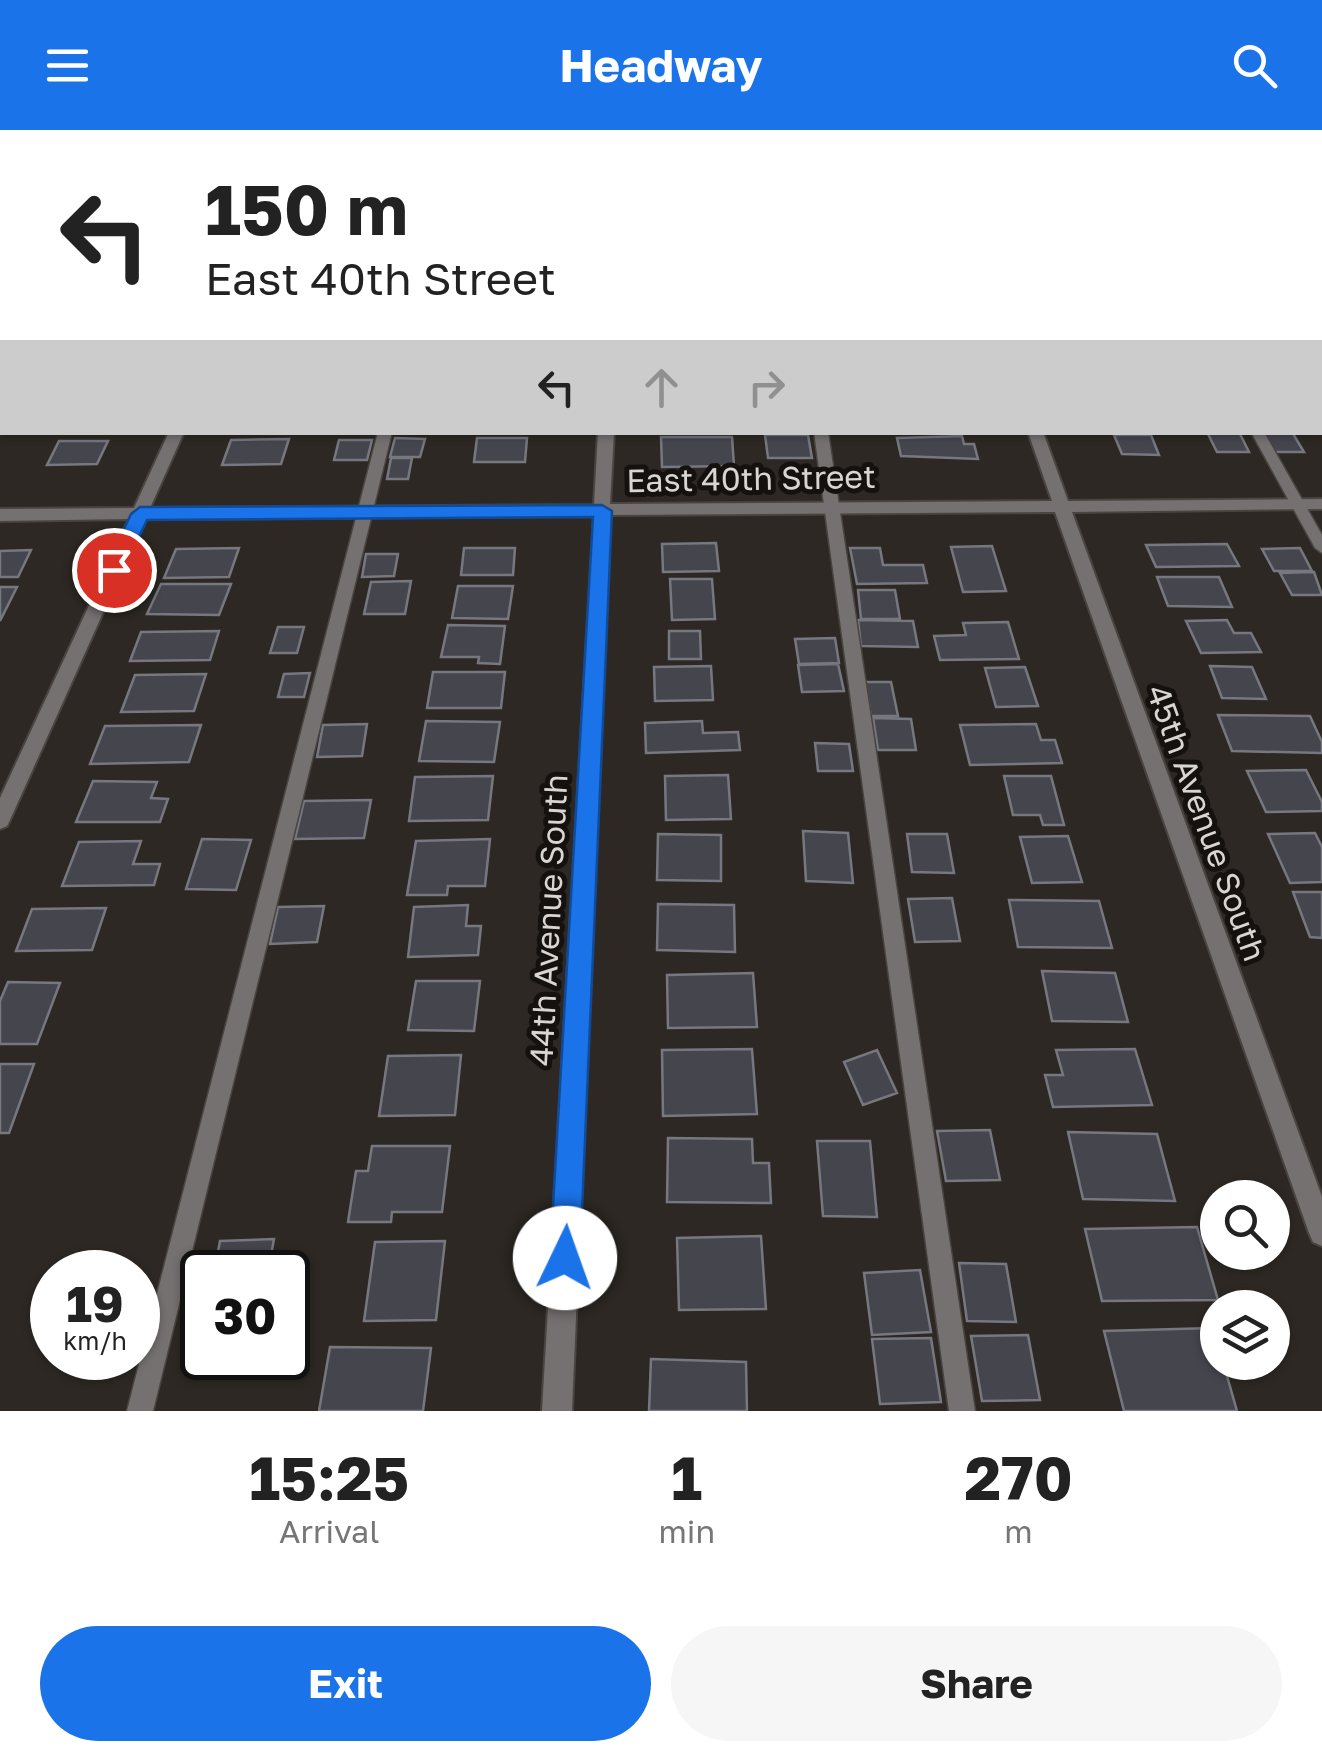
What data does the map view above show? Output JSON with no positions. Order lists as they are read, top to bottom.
{
  "streets": {
    "street": ["East 40th Street", "45th Avenue South", "44th Avenue South"]
  },
  "crossings": [
    ["East 40th Street", "45th Avenue South"],
    ["East 40th Street", "44th Avenue South"]
  ],
  "page": {
    "header": "Headway",
    "turn": ["150 m", "East 40th Street"],
    "speed": "19 km/h",
    "limit": "30",
    "eta": [
      "15:25",
      "Arrival",
      "1",
      "min",
      "270",
      "m"
    ],
    "buttons": ["Exit", "Share"]
  }
}
